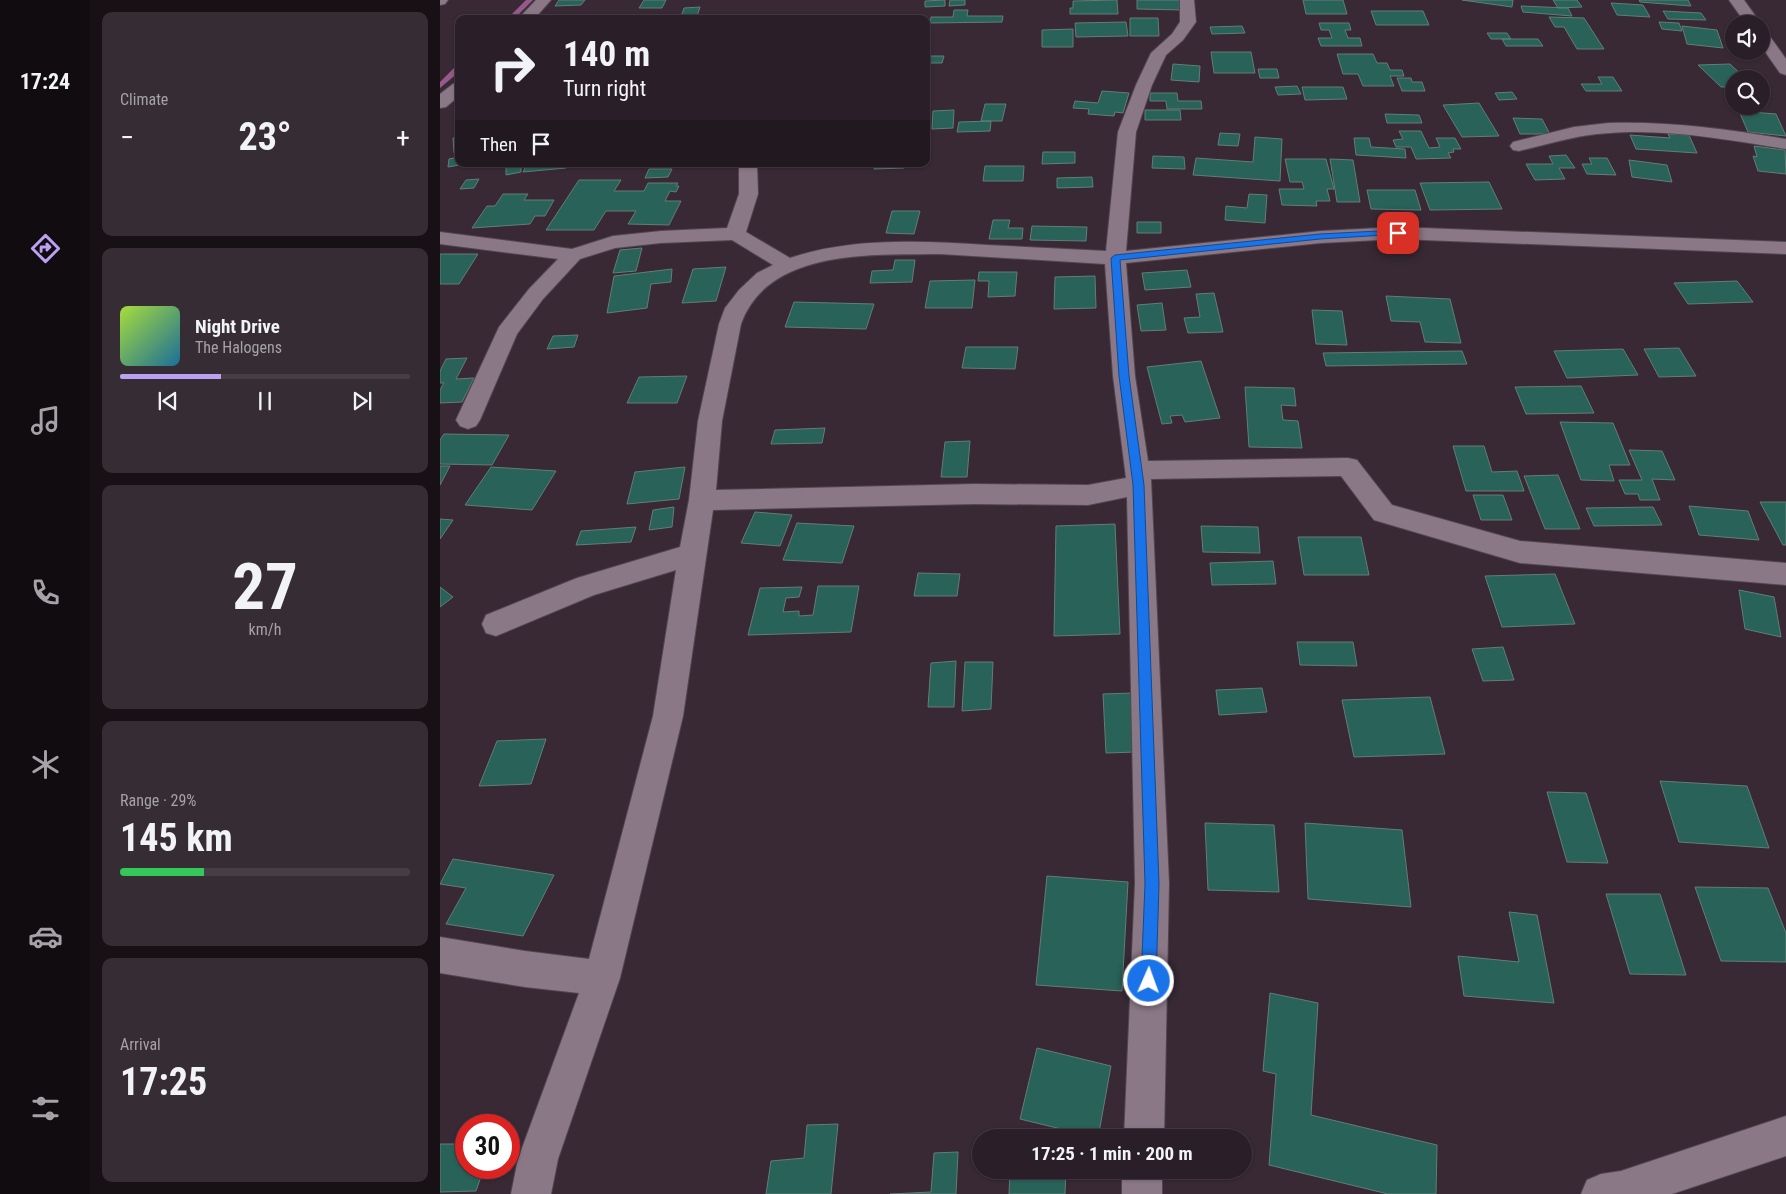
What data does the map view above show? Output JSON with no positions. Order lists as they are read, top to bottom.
{
  "page": {
    "tabs": "17:24",
    "tile": [
      "Climate",
      ["27", "km/h"],
      ["Range · 29%", "145 km"],
      ["Arrival", "17:25"]
    ],
    "turn": ["140 m", "Turn right"],
    "heat": ["−", "23°", "+"],
    "then": "Then",
    "song": ["Night Drive", "The Halogens"],
    "limit": "30",
    "trip": "17:25 · 1 min · 200 m"
  }
}
